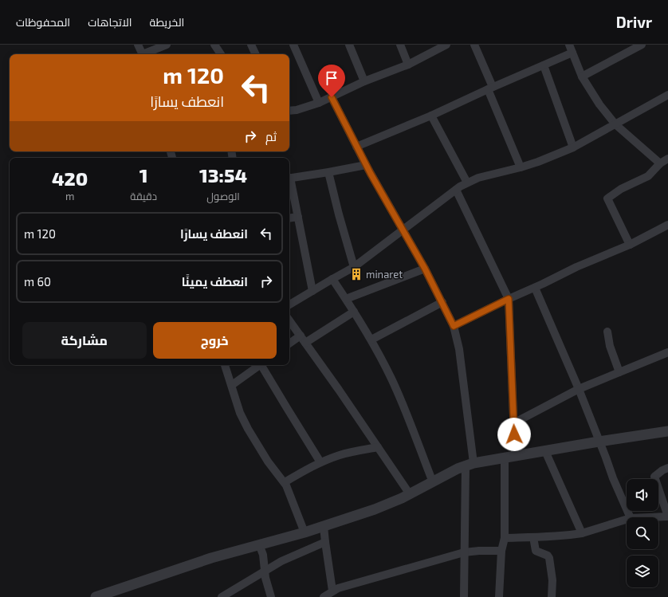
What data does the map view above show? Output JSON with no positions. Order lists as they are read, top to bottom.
{
  "places": {
    "building": ["minaret"]
  },
  "page": {
    "header": "Drivr",
    "nav": ["الخريطة", "الاتجاهات", "المحفوظات"],
    "turn": ["120 m", "انعطف يسارًا"],
    "then": "ثم",
    "eta": [
      "13:54",
      "الوصول",
      "1",
      "دقيقة",
      "420",
      "m"
    ],
    "list": [
      {
        "name": "انعطف يسارًا",
        "value": "120 m"
      },
      {
        "name": "انعطف يمينًا",
        "value": "60 m"
      }
    ],
    "buttons": ["خروج", "مشاركة"]
  }
}
